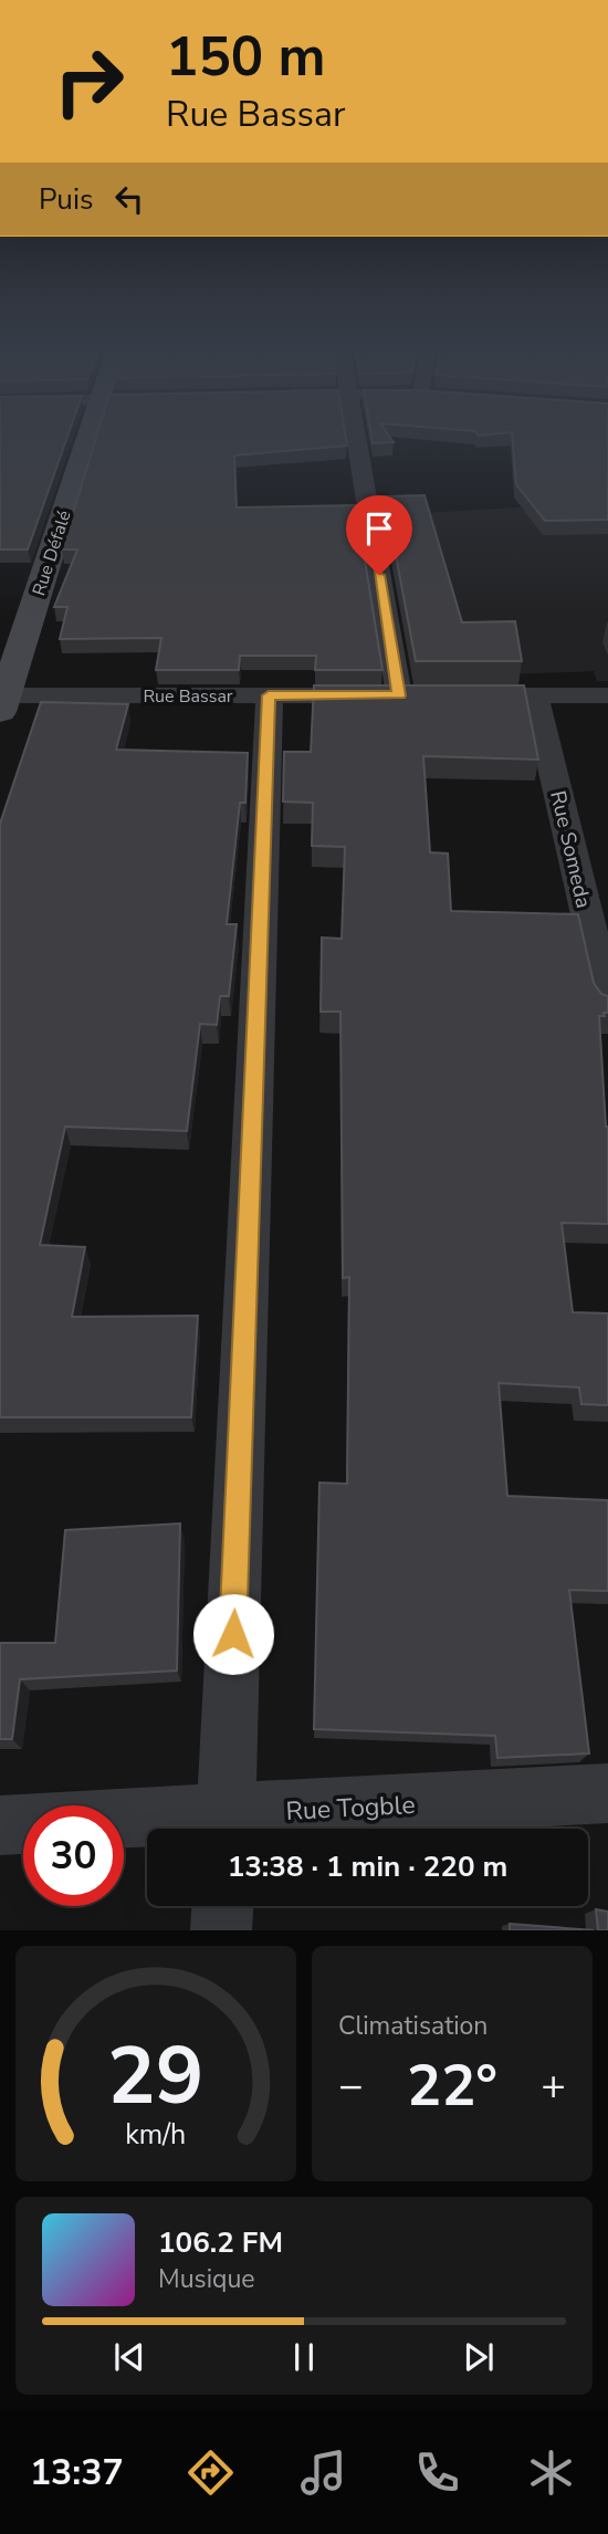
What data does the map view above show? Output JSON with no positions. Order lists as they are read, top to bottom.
{
  "streets": {
    "street": [
      "Rue Défalé",
      "Rue Bassar",
      "Rue Someda",
      "Rue Togble"
    ]
  },
  "crossings": [
    ["Rue Défalé", "Rue Bassar"],
    ["Rue Bassar", "Rue Someda"]
  ],
  "page": {
    "turn": ["150 m", "Rue Bassar"],
    "then": "Puis",
    "limit": "30",
    "trip": "13:38 · 1 min · 220 m",
    "tile": "Climatisation",
    "heat": ["−", "22°", "+"],
    "song": ["106.2 FM", "Musique"],
    "tabs": "13:37",
    "gauge": ["29", "km/h"]
  }
}
